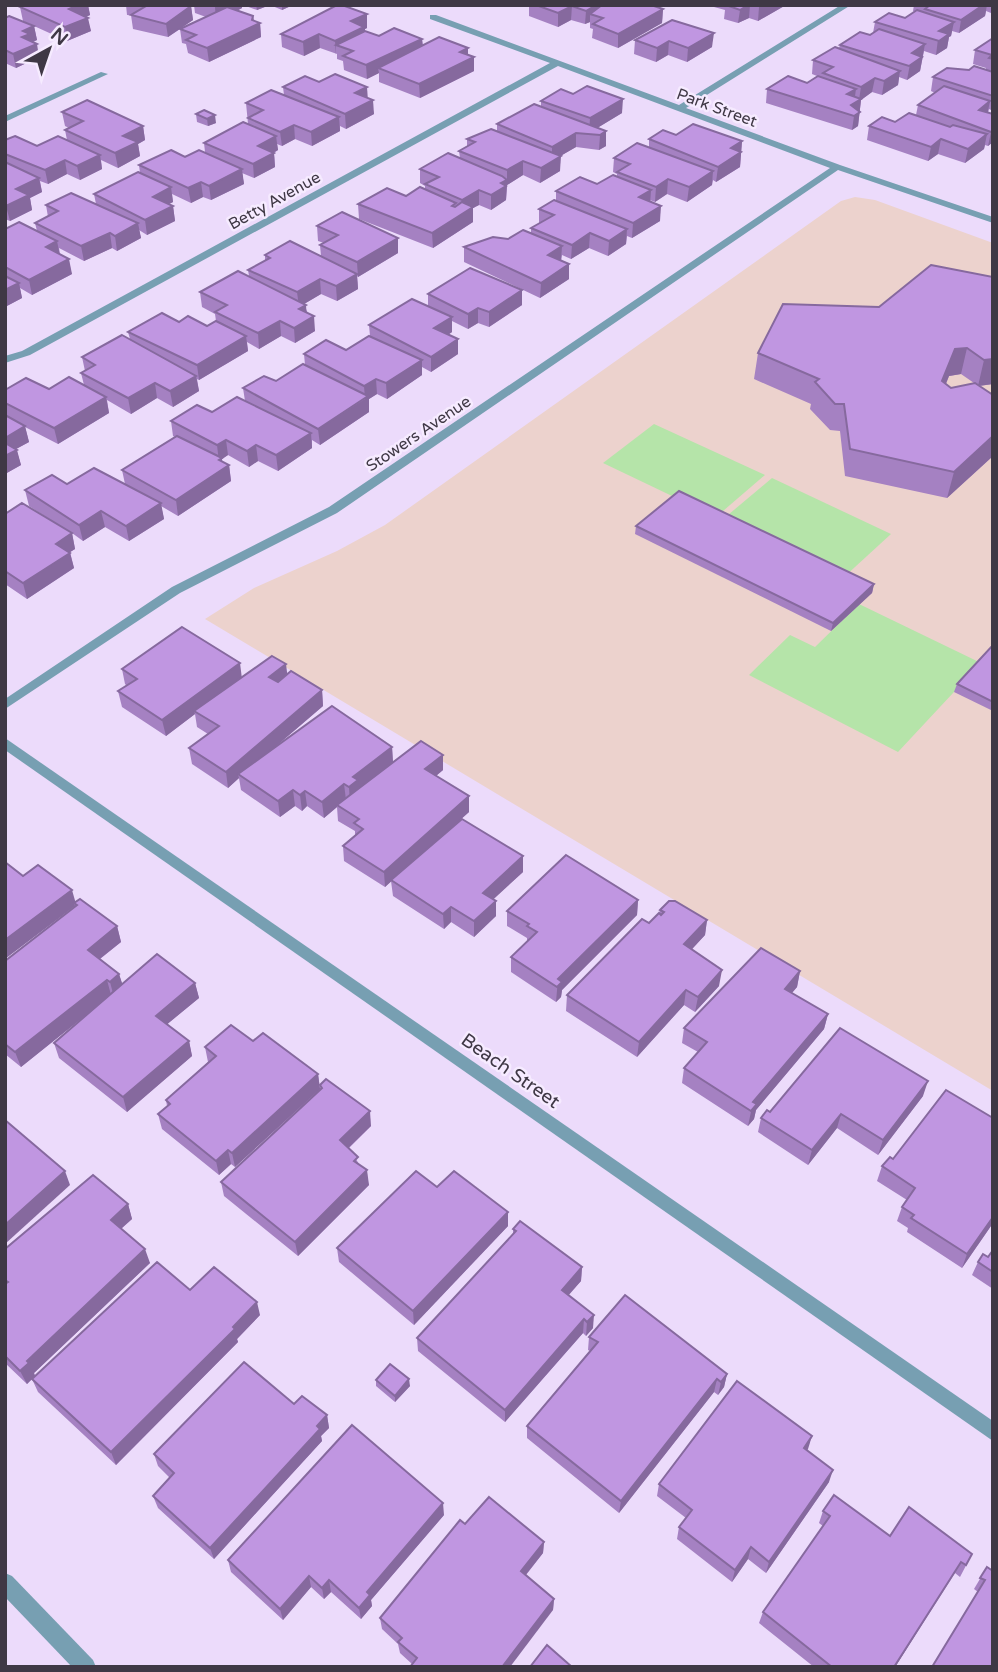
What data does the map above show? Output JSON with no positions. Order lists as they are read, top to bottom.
{
  "streets": {
    "street": [
      "Park Street",
      "Betty Avenue",
      "Stowers Avenue",
      "Beach Street"
    ]
  },
  "crossings": [
    ["Park Street", "Betty Avenue"],
    ["Park Street", "Stowers Avenue"]
  ],
  "north": "top right"
}
